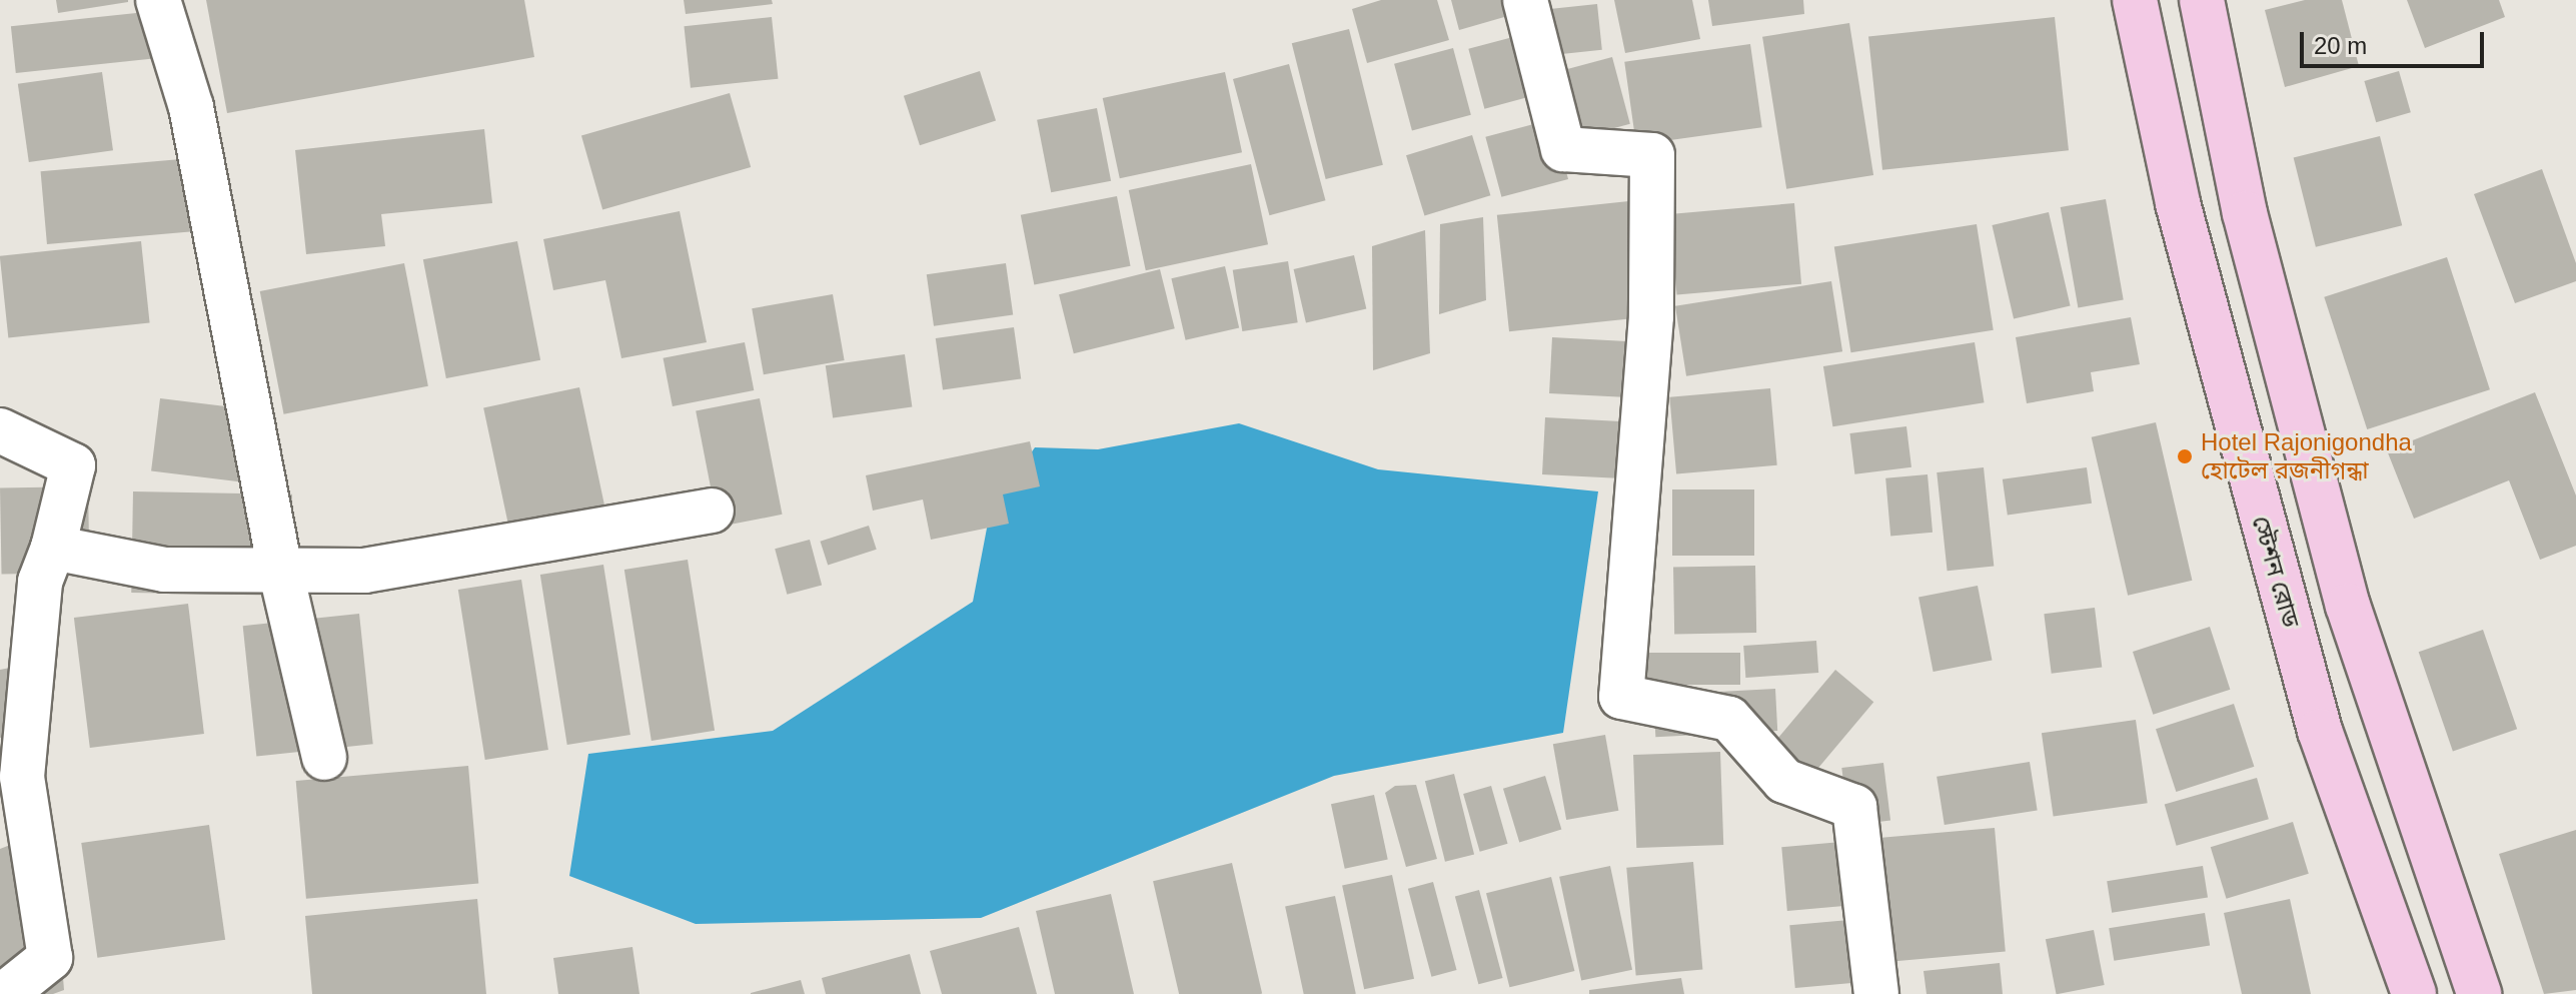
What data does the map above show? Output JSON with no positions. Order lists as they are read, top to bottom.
{
  "streets": {
    "main road": ["স্টেশন রোড"]
  },
  "places": ["Hotel Rajonigondha হোটেল রজনীগন্ধা"],
  "scale_bar": "20 m"
}
